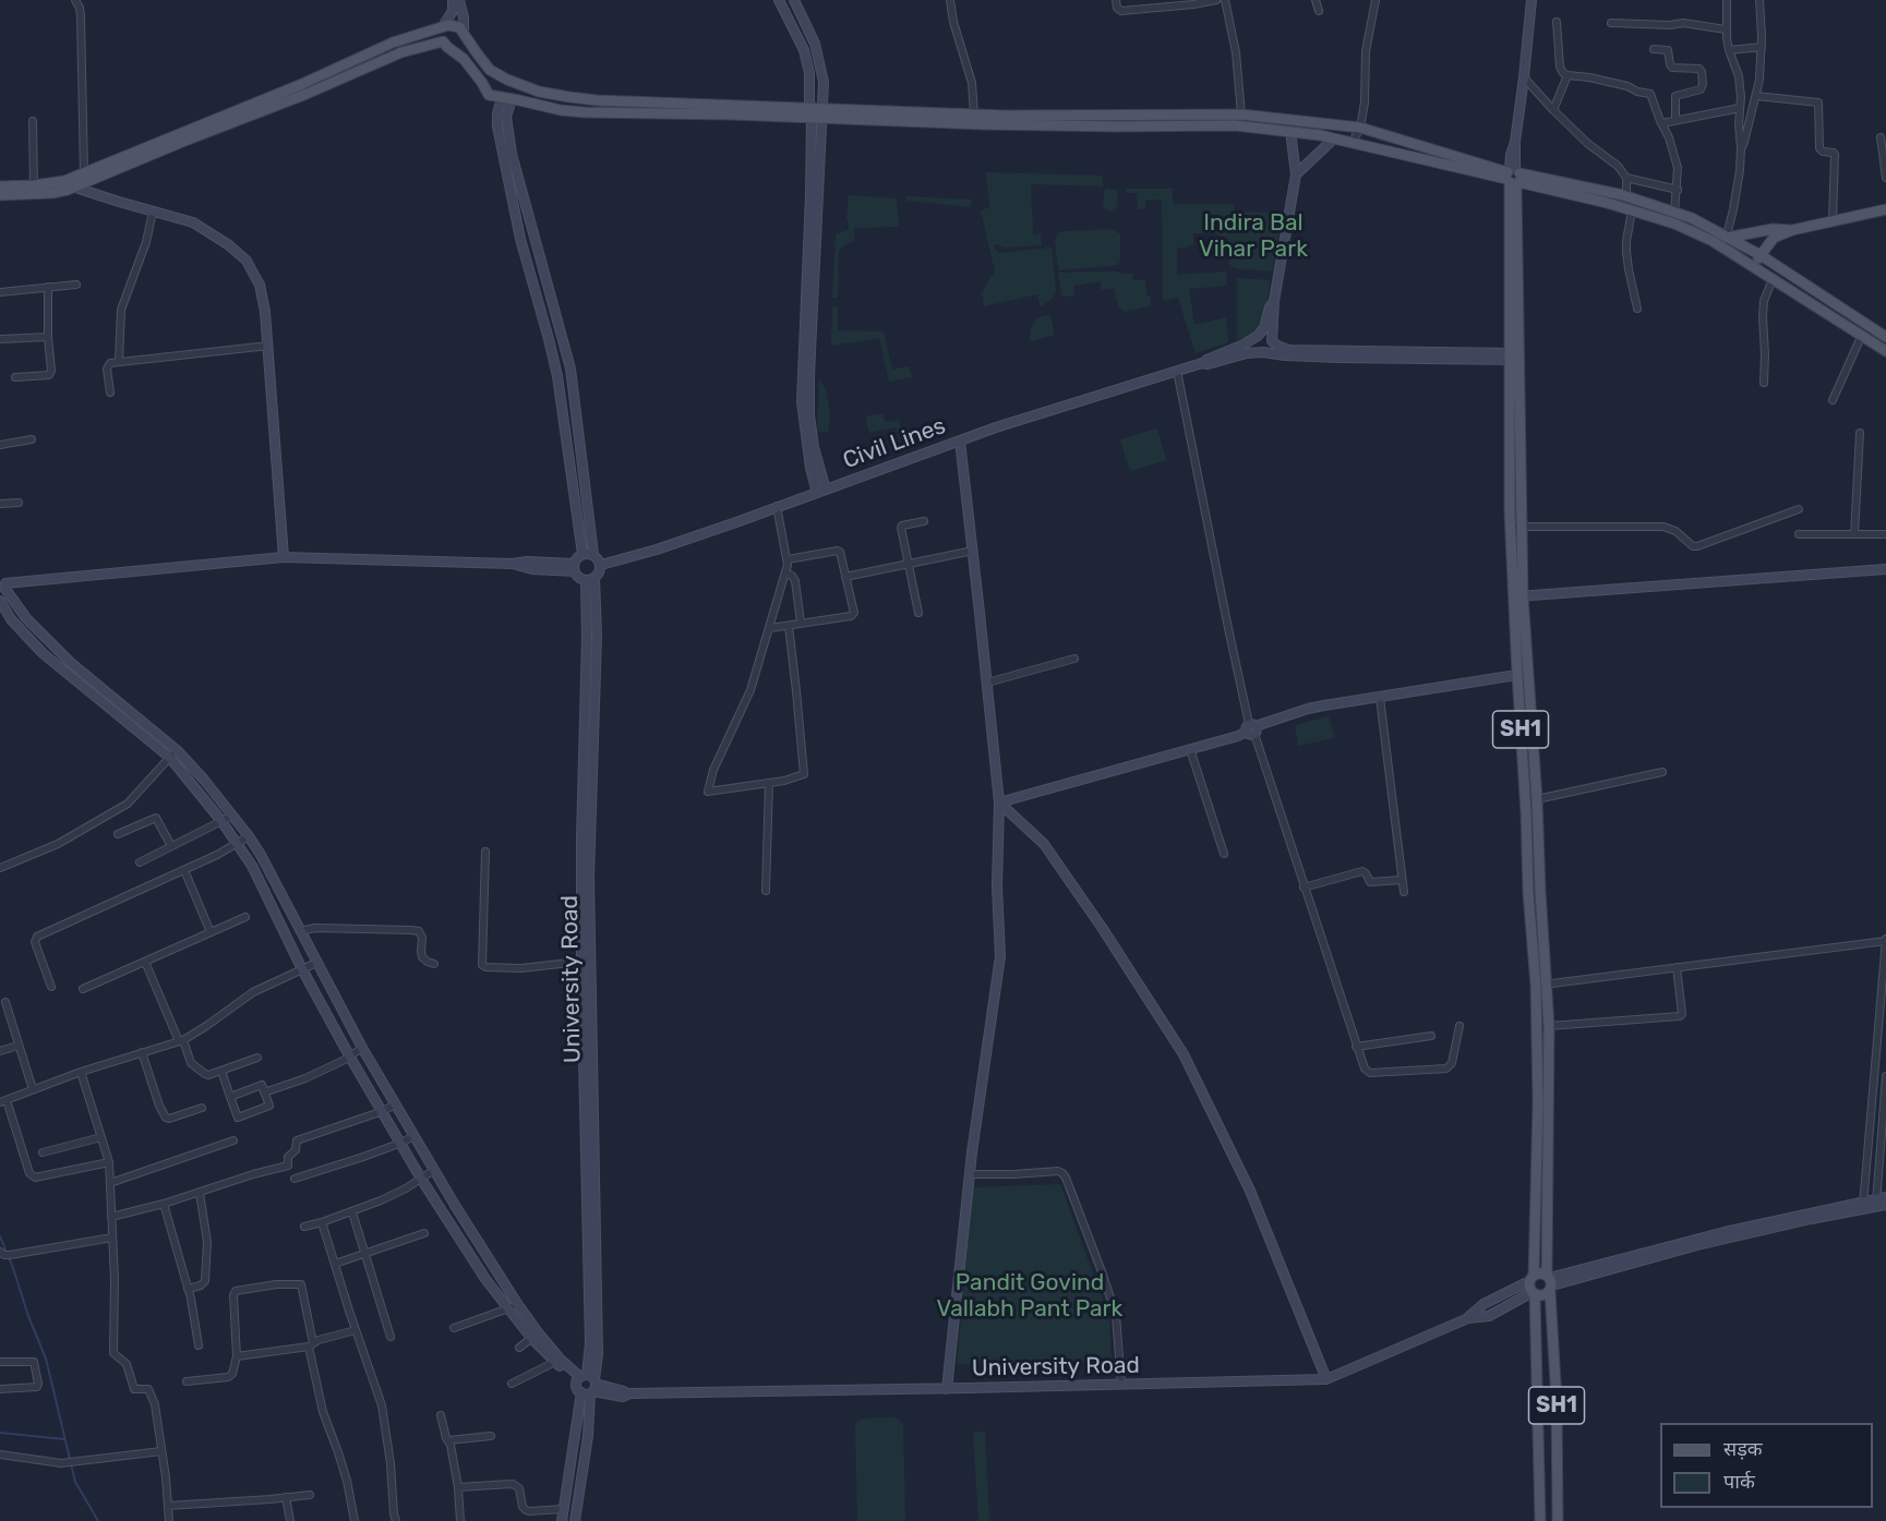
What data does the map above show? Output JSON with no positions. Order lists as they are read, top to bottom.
{
  "streets": {
    "main road": ["Civil Lines", "SH1", "University Road"]
  },
  "crossings": [
    ["Civil Lines", "University Road"]
  ],
  "parks": ["Indira Bal Vihar Park", "Pandit Govind Vallabh Pant Park"],
  "legend": ["सड़क", "पार्क"]
}
